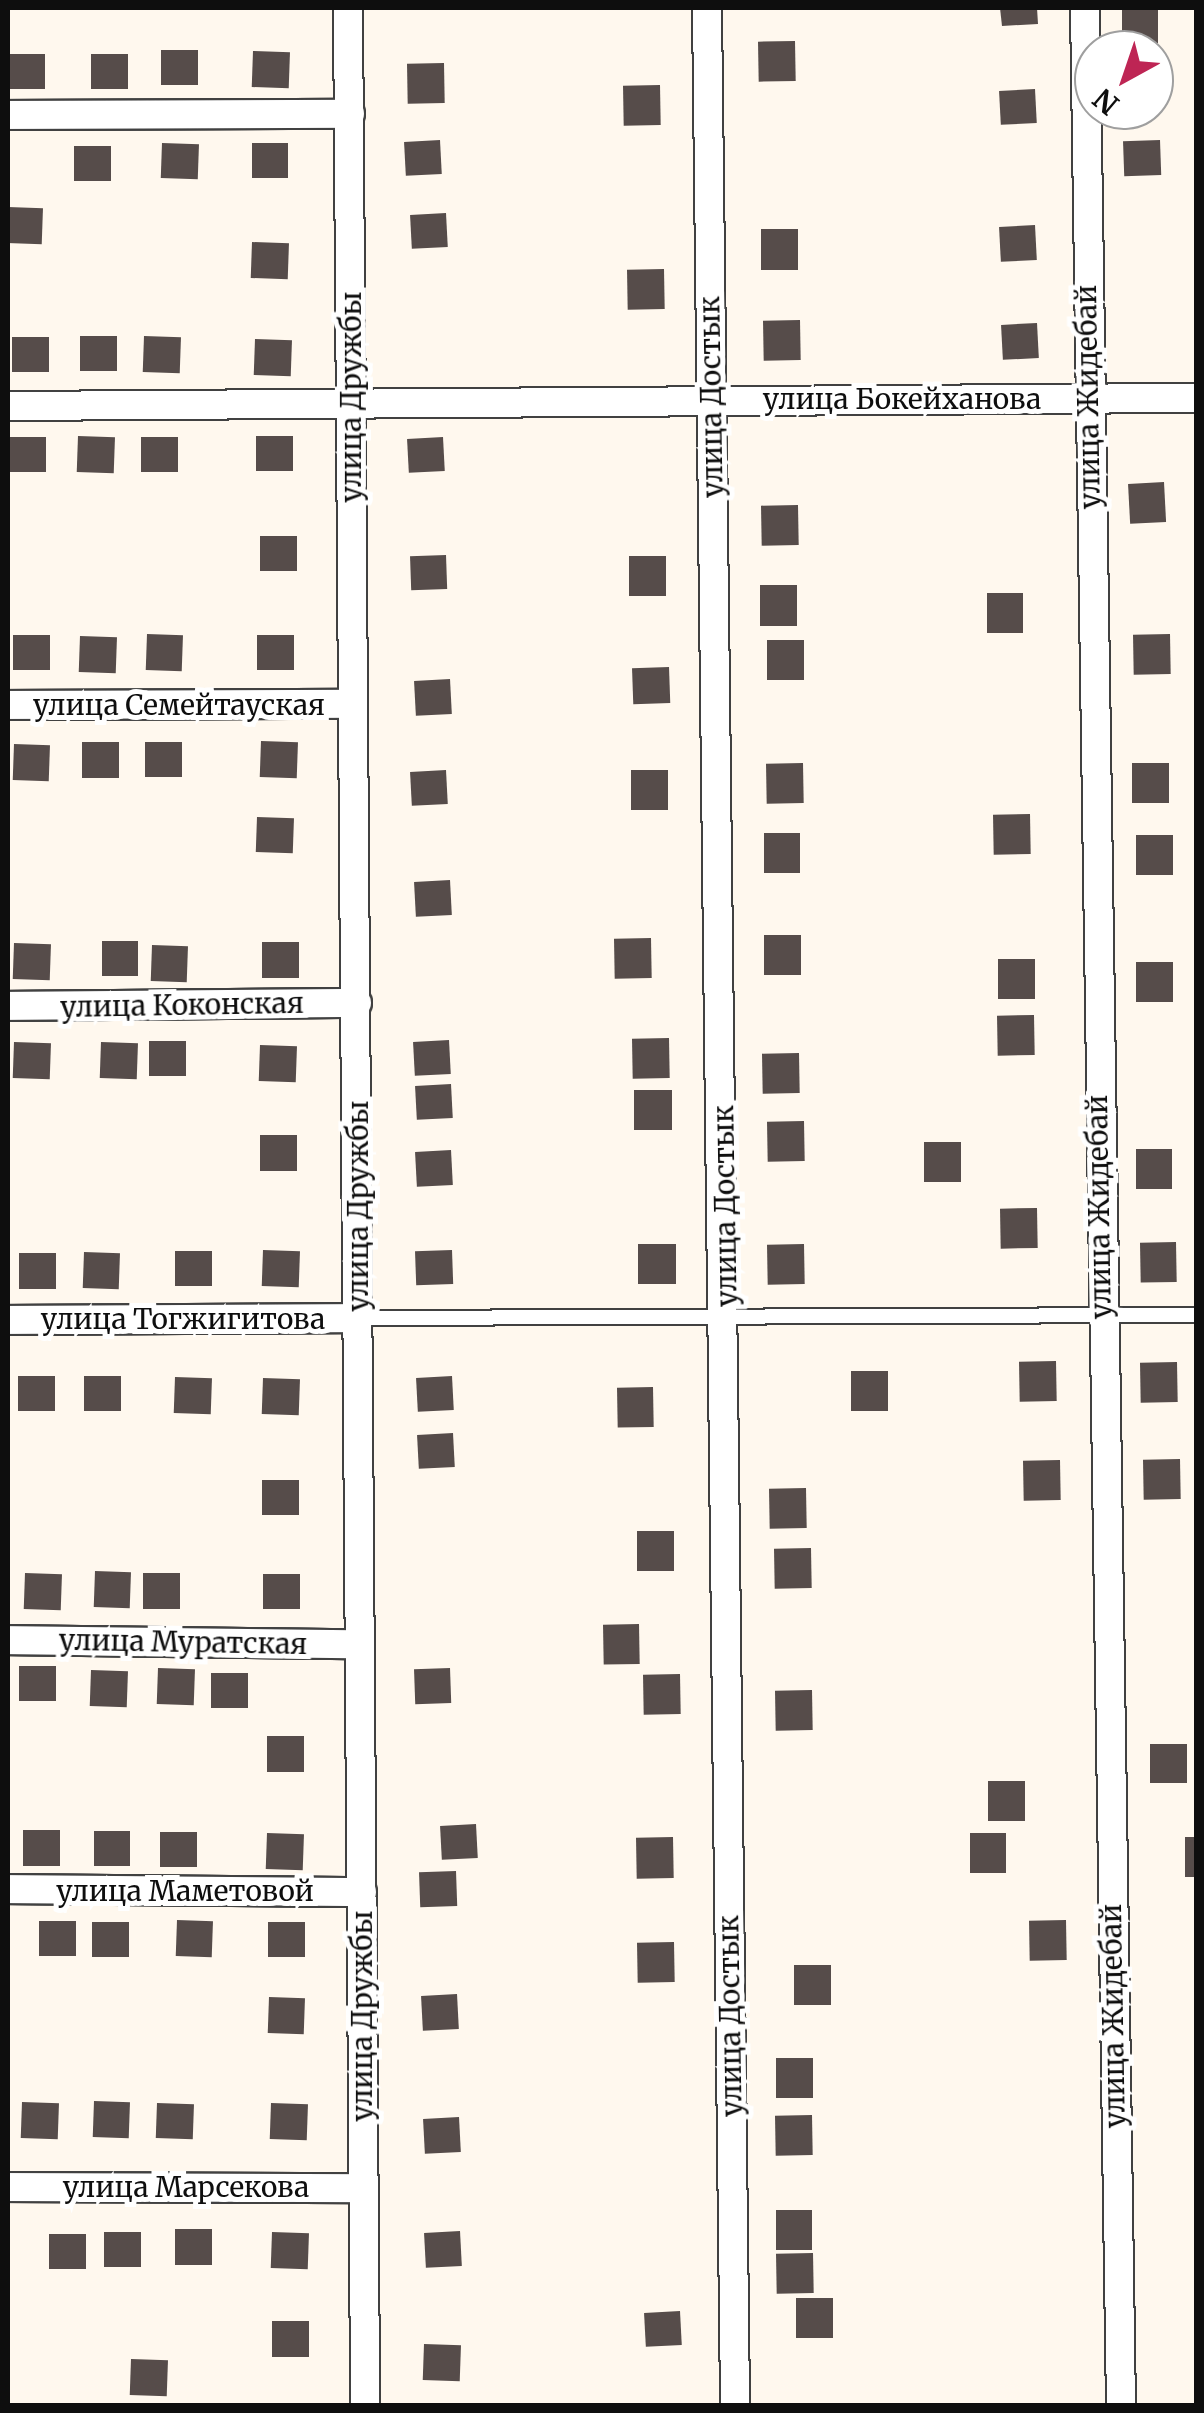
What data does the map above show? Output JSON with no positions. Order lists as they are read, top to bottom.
{
  "streets": {
    "street": [
      "улица Дружбы",
      "улица Достык",
      "улица Жидебай",
      "улица Бокейханова",
      "улица Семейтауская",
      "улица Коконская",
      "улица Тогжигитова",
      "улица Муратская",
      "улица Маметовой",
      "улица Марсекова"
    ]
  },
  "crossings": [
    ["улица Дружбы", "улица Бокейханова"],
    ["улица Дружбы", "улица Семейтауская"],
    ["улица Дружбы", "улица Коконская"],
    ["улица Дружбы", "улица Тогжигитова"],
    ["улица Дружбы", "улица Муратская"],
    ["улица Дружбы", "улица Маметовой"],
    ["улица Дружбы", "улица Марсекова"],
    ["улица Достык", "улица Бокейханова"],
    ["улица Жидебай", "улица Бокейханова"]
  ],
  "north": "bottom left"
}
